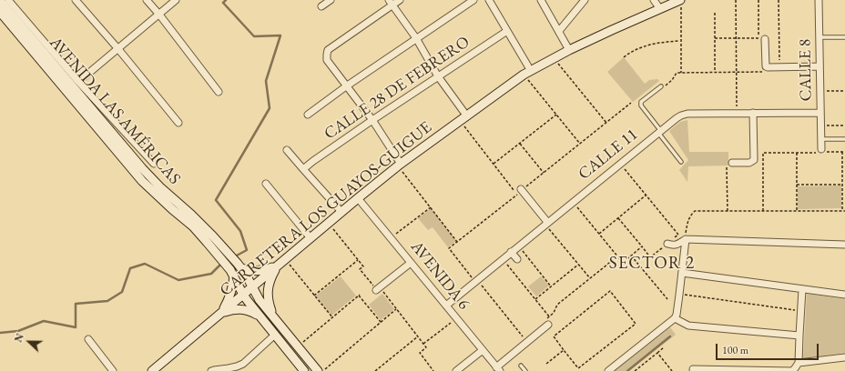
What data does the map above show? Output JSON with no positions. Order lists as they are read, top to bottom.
{
  "streets": {
    "main road": ["AVENIDA LAS AMÉRICAS", "CARRETERA LOS GUAYOS-GUIGUE"],
    "street": [
      "CALLE 8",
      "CALLE 28 DE FEBRERO",
      "CALLE 11",
      "AVENIDA 6"
    ]
  },
  "crossings": [
    ["CALLE 8", "CALLE 11"],
    ["AVENIDA LAS AMÉRICAS", "CARRETERA LOS GUAYOS-GUIGUE"],
    ["CALLE 11", "AVENIDA 6"],
    ["CARRETERA LOS GUAYOS-GUIGUE", "AVENIDA 6"]
  ],
  "districts": ["SECTOR 2"],
  "scale_bar": "100 m",
  "north": "left"
}
